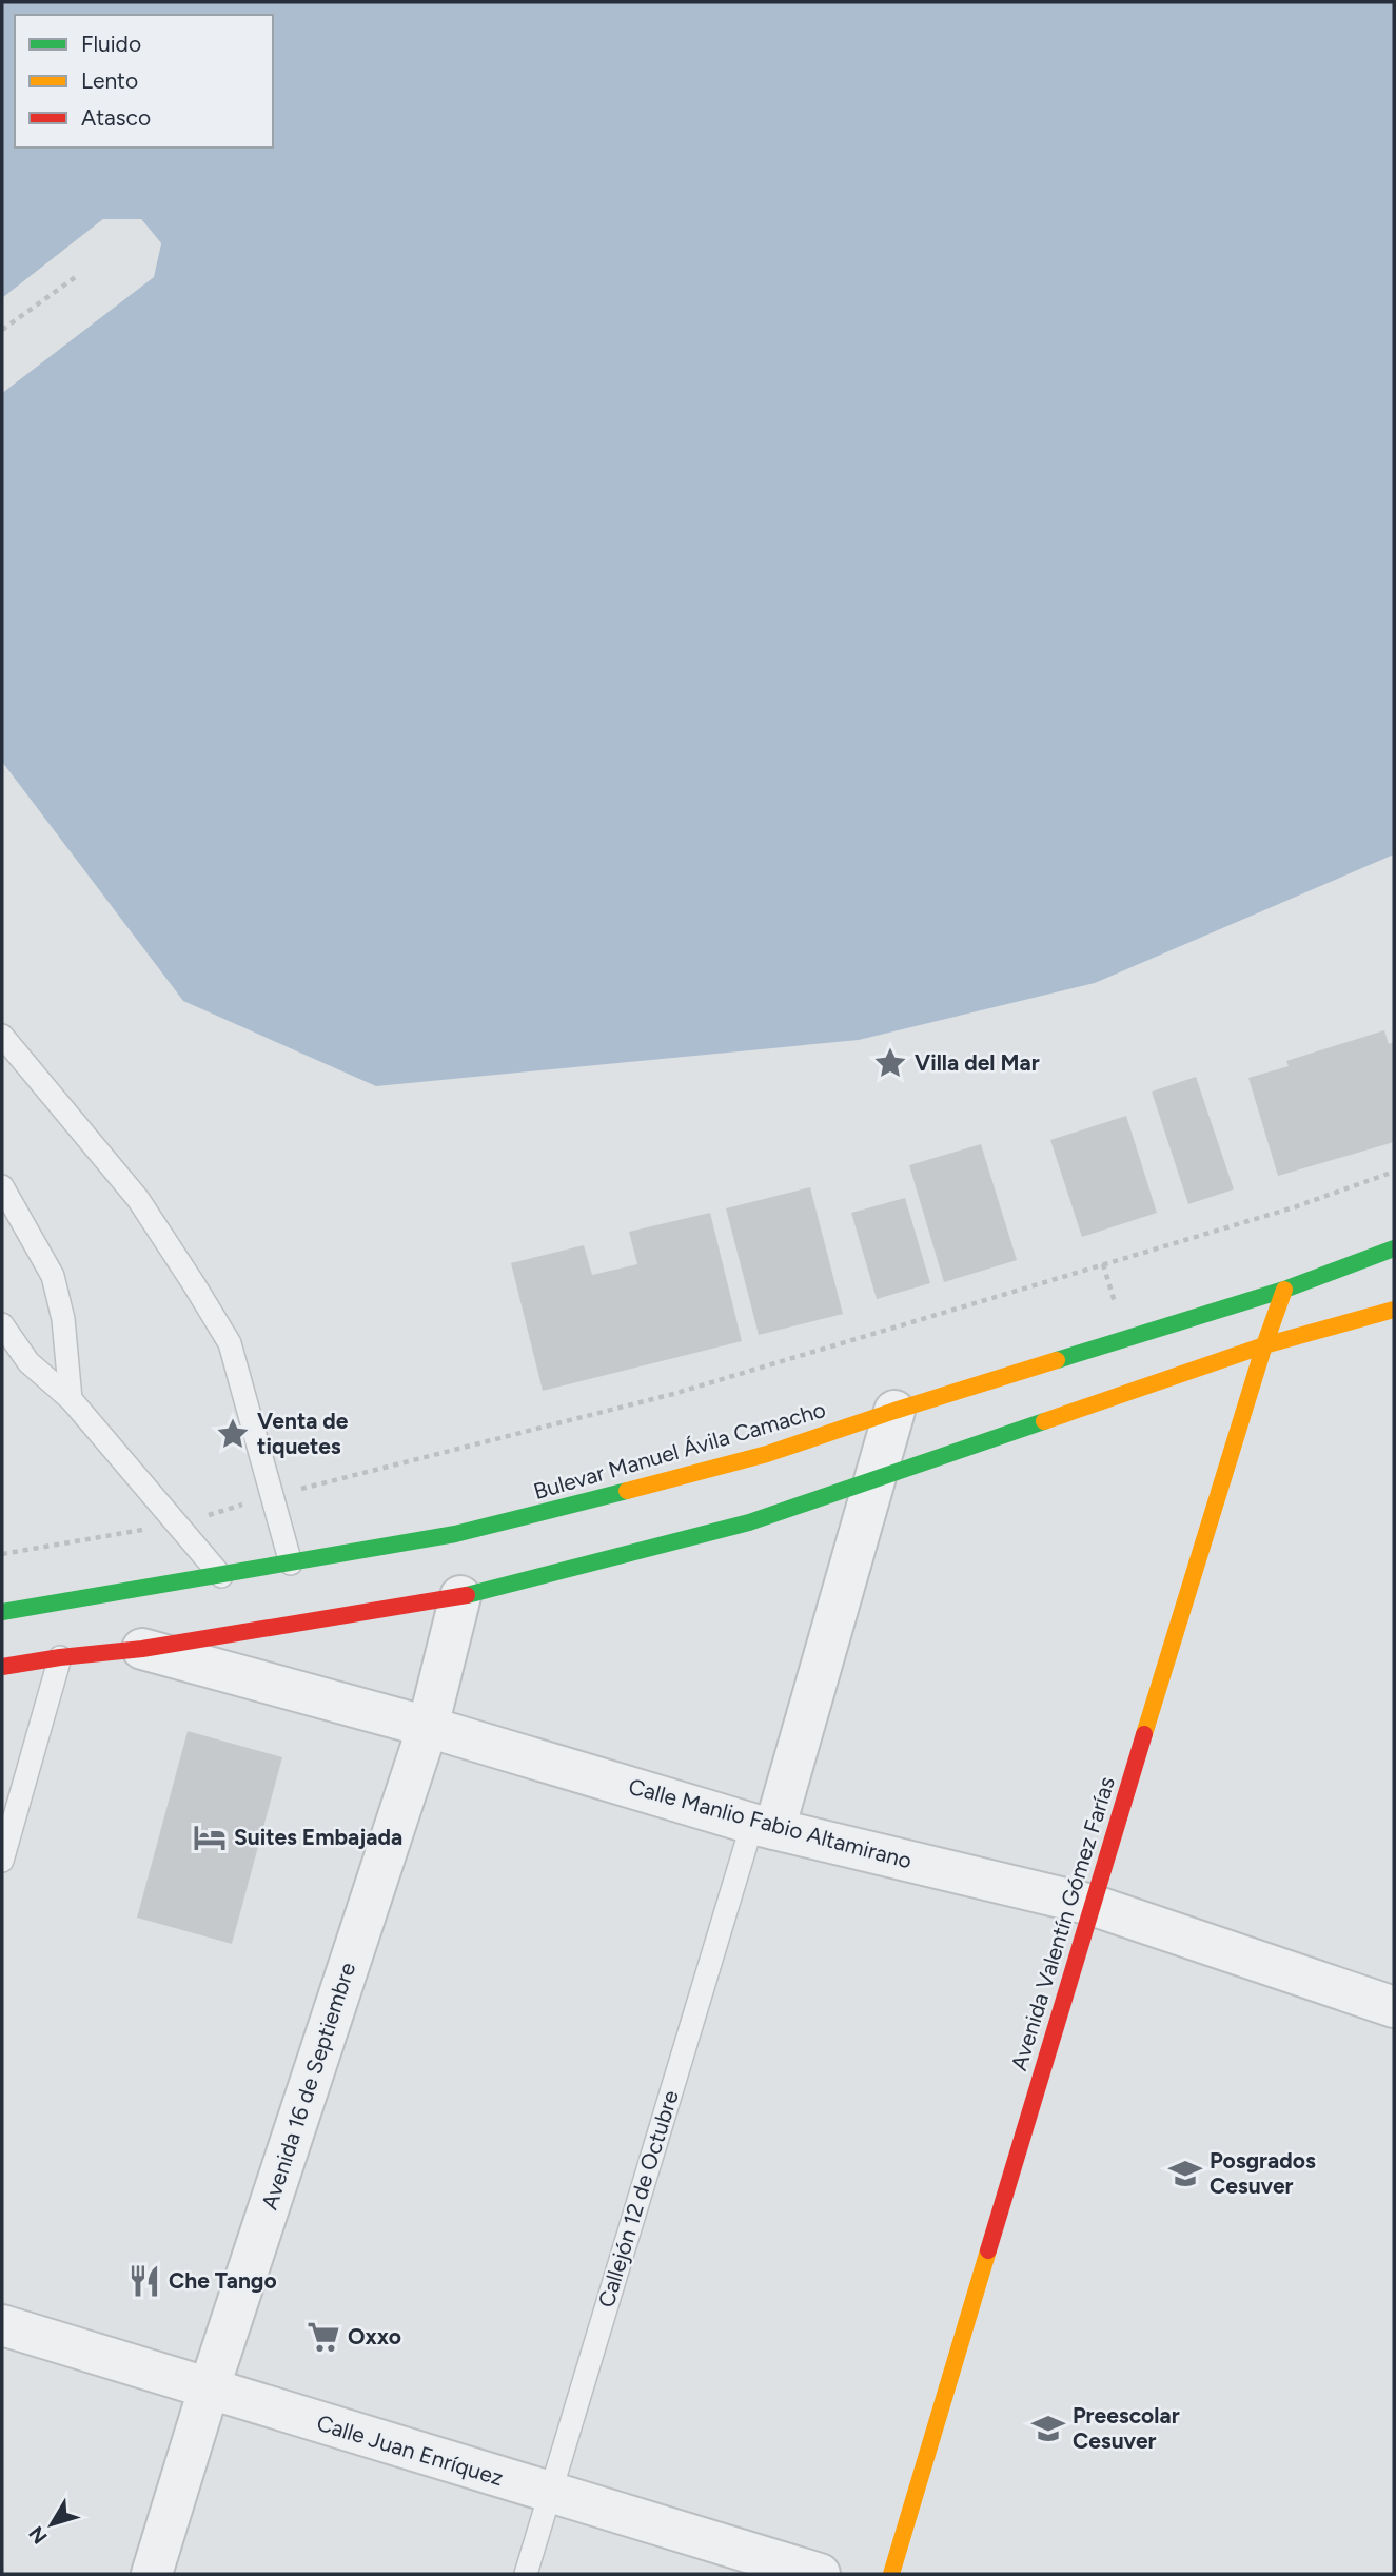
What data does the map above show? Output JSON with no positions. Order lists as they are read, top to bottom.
{
  "streets": {
    "main road": ["Bulevar Manuel Ávila Camacho", "Avenida Valentín Gómez Farías"],
    "street": [
      "Calle Manlio Fabio Altamirano",
      "Avenida 16 de Septiembre",
      "Callejón 12 de Octubre",
      "Calle Juan Enríquez"
    ]
  },
  "crossings": [
    ["Bulevar Manuel Ávila Camacho", "Avenida Valentín Gómez Farías"],
    ["Bulevar Manuel Ávila Camacho", "Callejón 12 de Octubre"],
    ["Calle Manlio Fabio Altamirano", "Avenida Valentín Gómez Farías"],
    ["Calle Manlio Fabio Altamirano", "Avenida 16 de Septiembre"],
    ["Calle Manlio Fabio Altamirano", "Callejón 12 de Octubre"],
    ["Avenida 16 de Septiembre", "Calle Juan Enríquez"],
    ["Callejón 12 de Octubre", "Calle Juan Enríquez"]
  ],
  "places": {
    "place": ["Villa del Mar", "Venta de tiquetes"],
    "hotel": ["Suites Embajada"],
    "school or university": ["Posgrados Cesuver", "Preescolar Cesuver"],
    "restaurant": ["Che Tango"],
    "supermarket": ["Oxxo"]
  },
  "legend": ["Fluido", "Lento", "Atasco"],
  "north": "bottom left"
}
